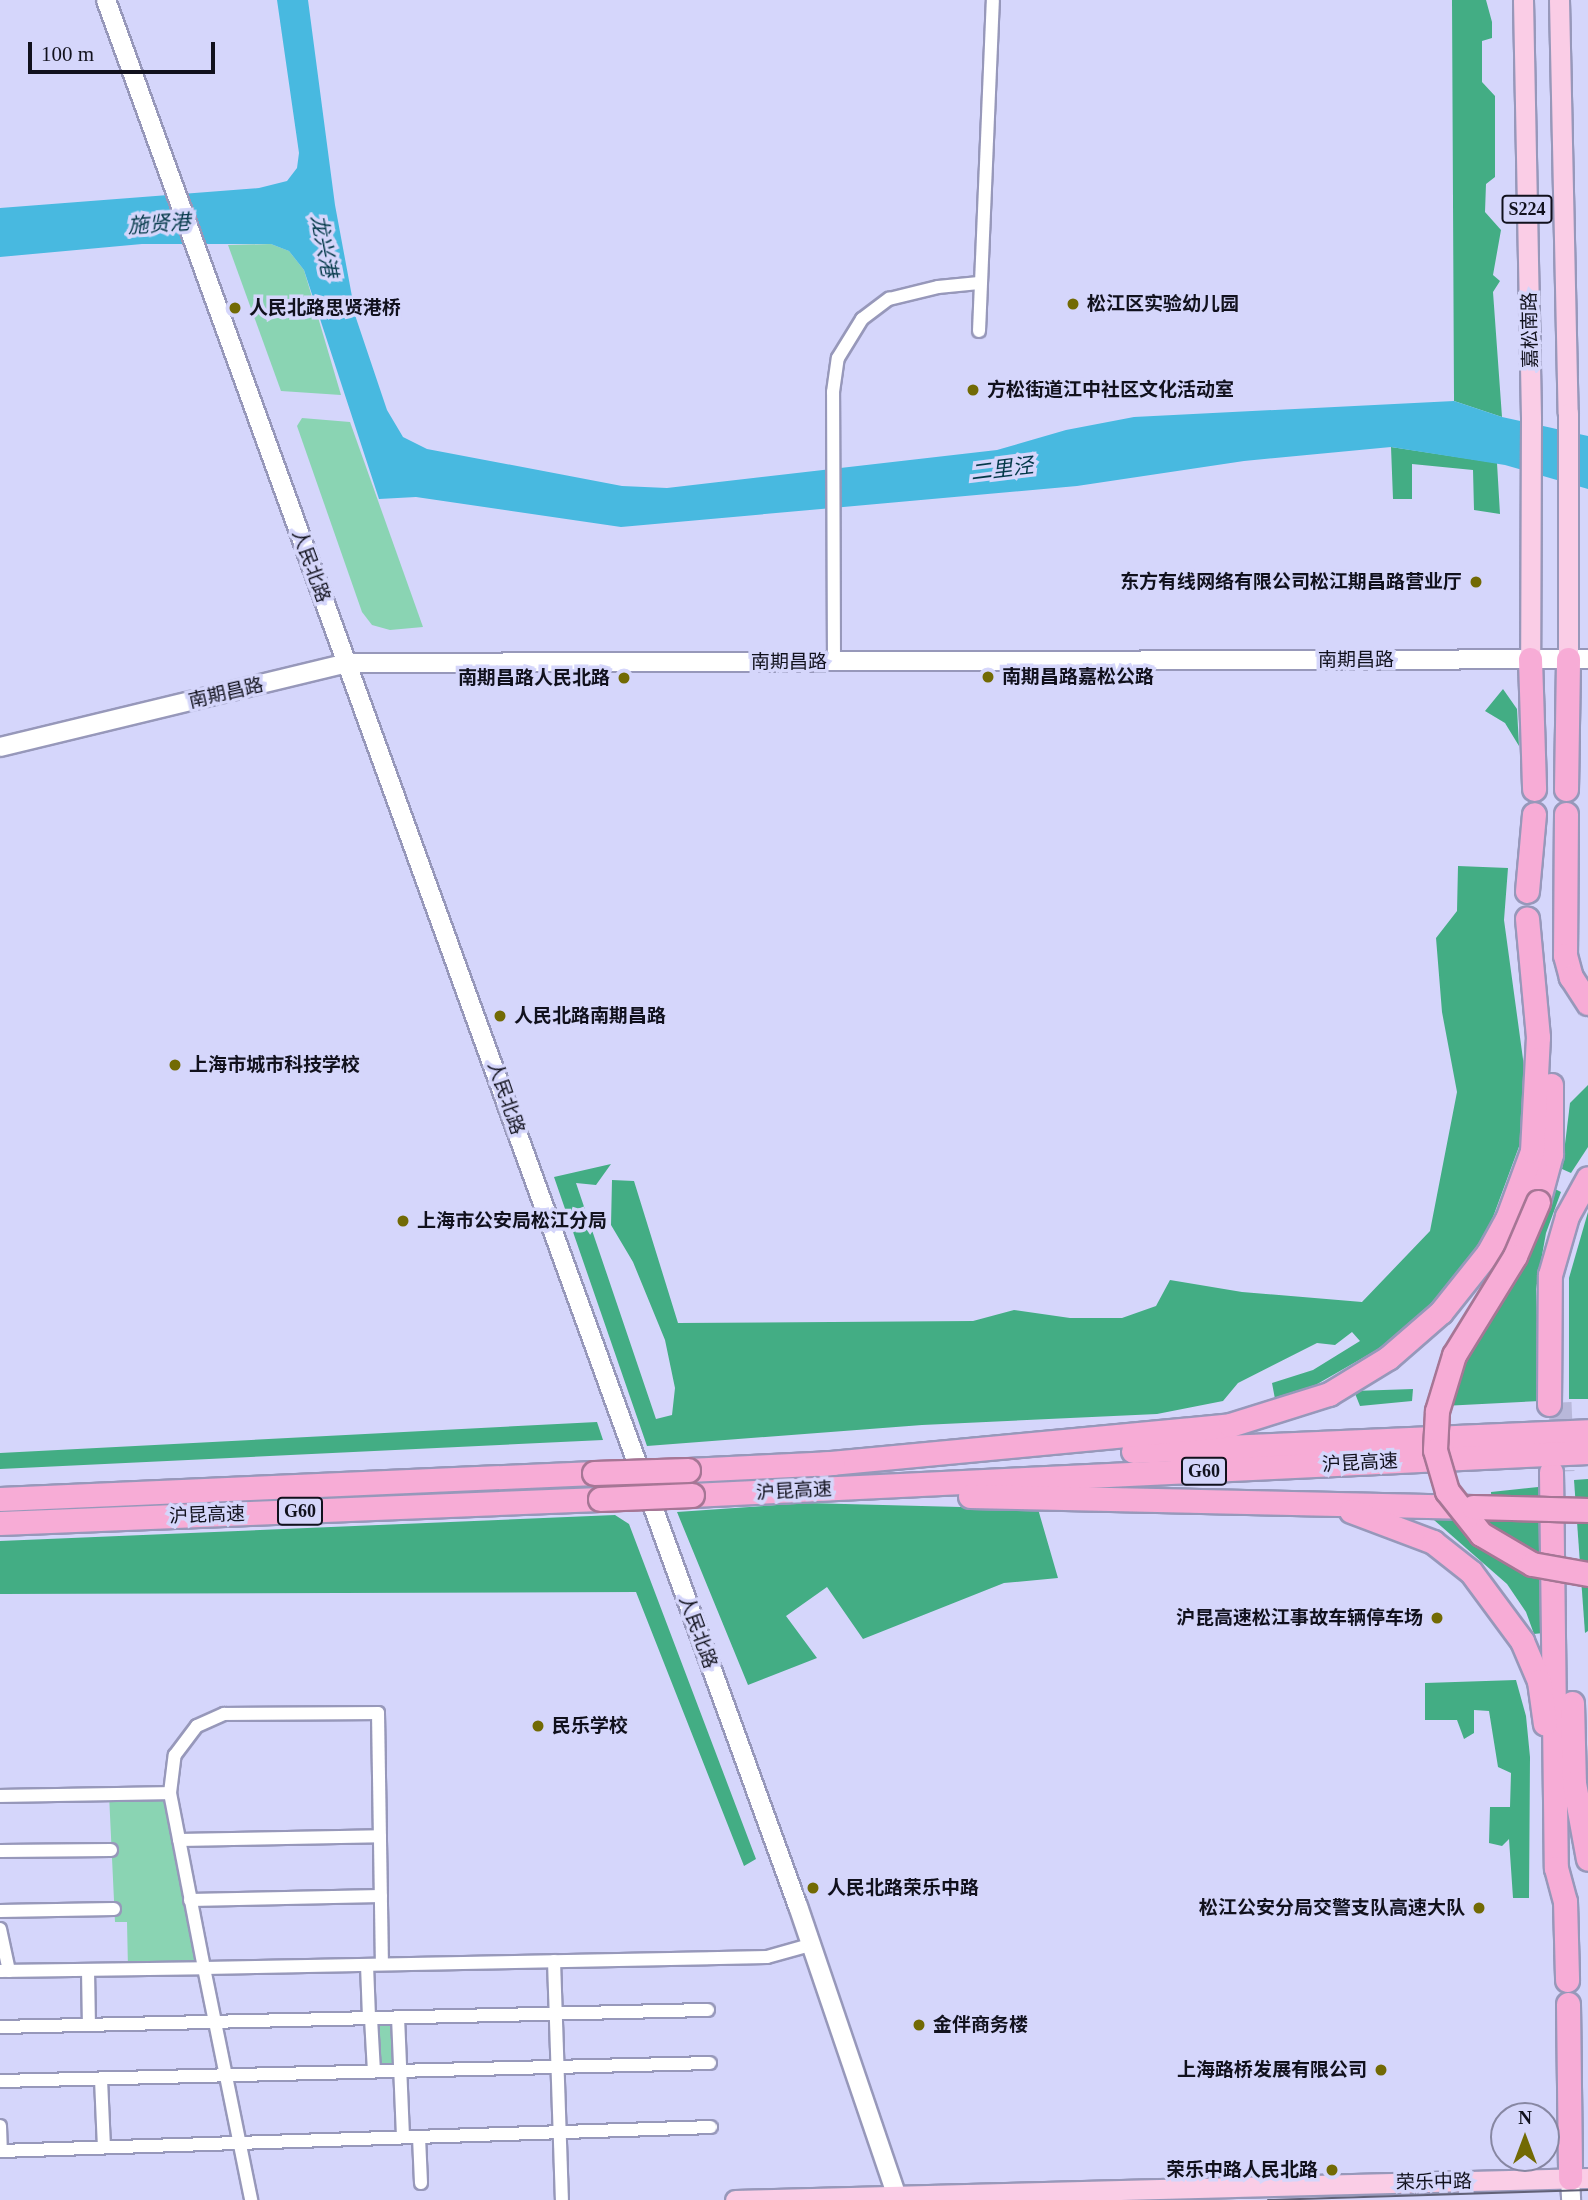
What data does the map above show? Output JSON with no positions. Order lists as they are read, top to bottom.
{
  "streets": {
    "highway": ["沪昆高速", "G60"],
    "main road": [
      "S224",
      "嘉松南路",
      "人民北路",
      "南期昌路",
      "荣乐中路"
    ]
  },
  "crossings": [
    ["嘉松南路", "南期昌路"],
    ["人民北路", "南期昌路"],
    ["人民北路", "荣乐中路"]
  ],
  "water": ["施贤港", "龙兴港", "二里泾"],
  "places": [
    "松江区实验幼儿园",
    "人民北路思贤港桥",
    "方松街道江中社区文化活动室",
    "东方有线网络有限公司松江期昌路营业厅",
    "南期昌路嘉松公路",
    "南期昌路人民北路",
    "人民北路南期昌路",
    "上海市城市科技学校",
    "上海市公安局松江分局",
    "沪昆高速松江事故车辆停车场",
    "民乐学校",
    "人民北路荣乐中路",
    "松江公安分局交警支队高速大队",
    "金伴商务楼",
    "上海路桥发展有限公司",
    "荣乐中路人民北路"
  ],
  "scale_bar": "100 m",
  "north": "top"
}
